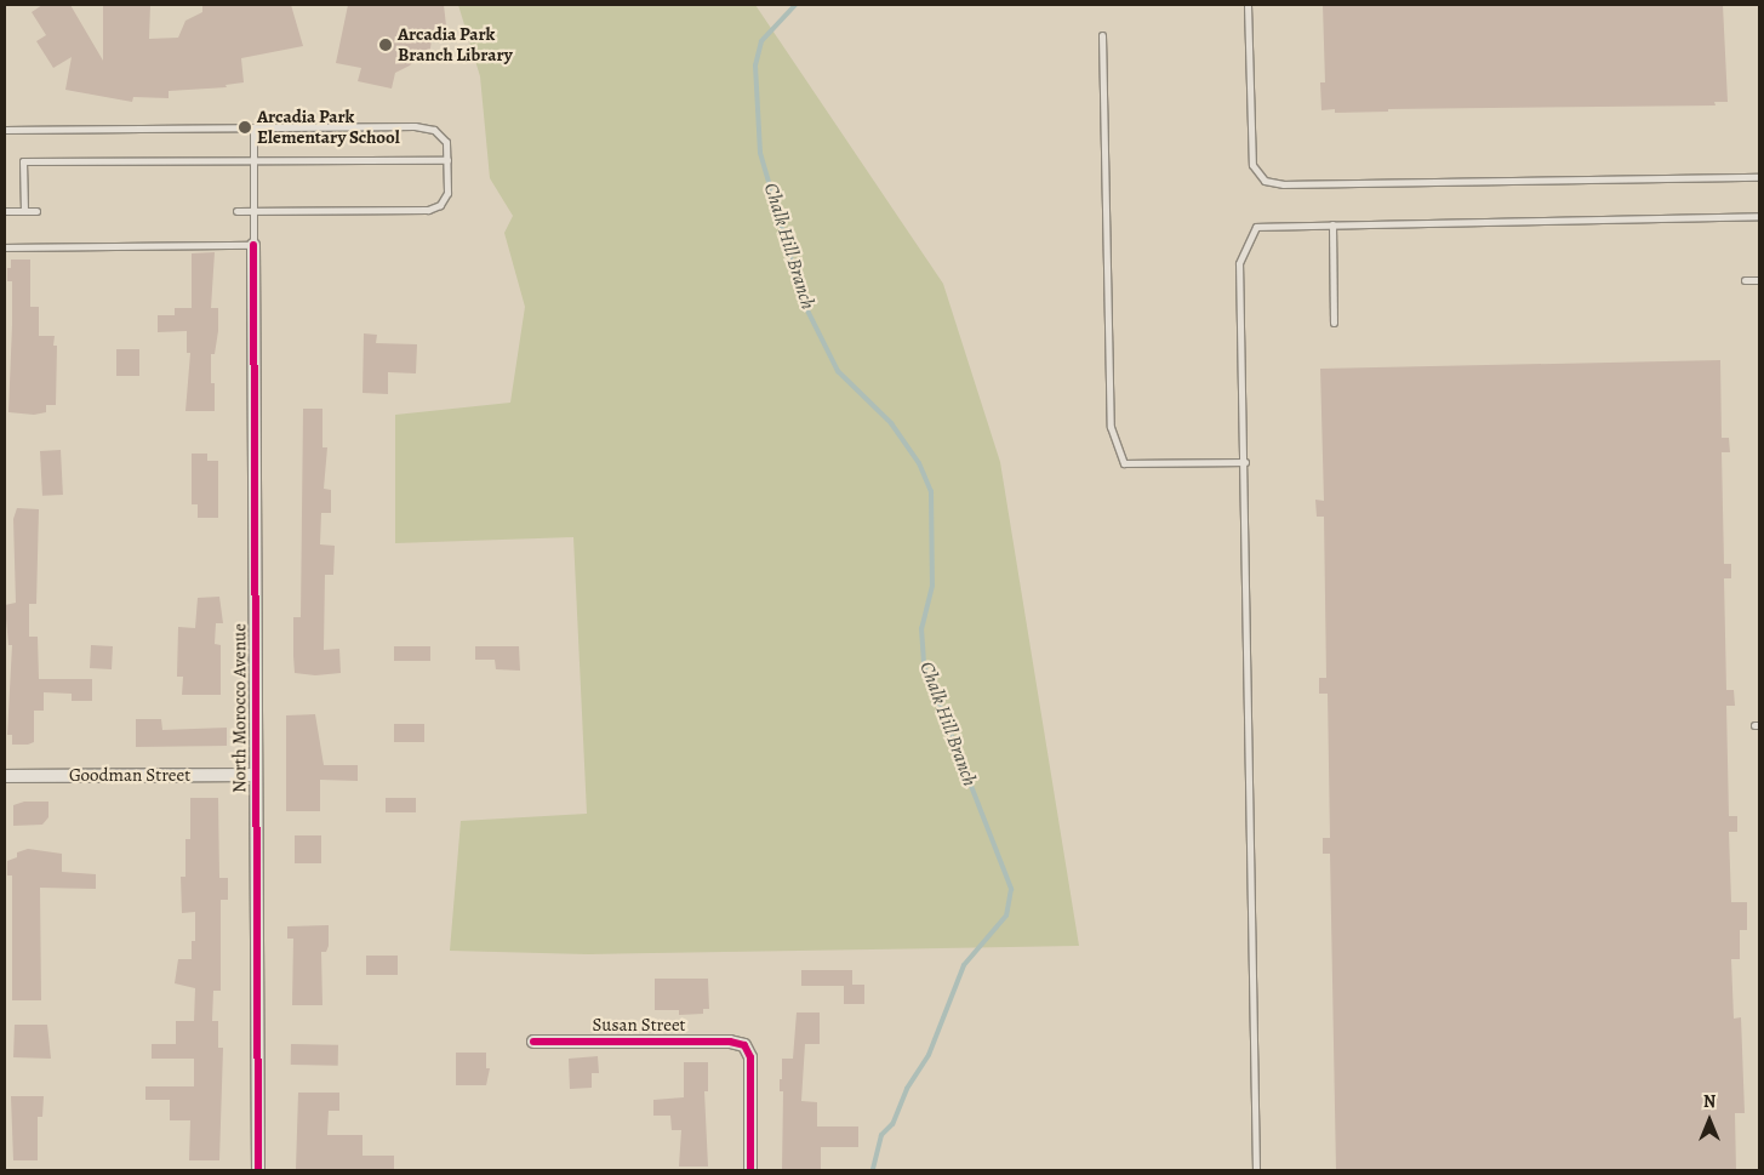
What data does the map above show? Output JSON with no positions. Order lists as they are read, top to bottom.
{
  "streets": {
    "street": ["North Morocco Avenue", "Goodman Street", "Susan Street"]
  },
  "crossings": [
    ["North Morocco Avenue", "Goodman Street"]
  ],
  "water": ["Chalk Hill Branch"],
  "places": ["Arcadia Park Branch Library", "Arcadia Park Elementary School"],
  "north": "top"
}
